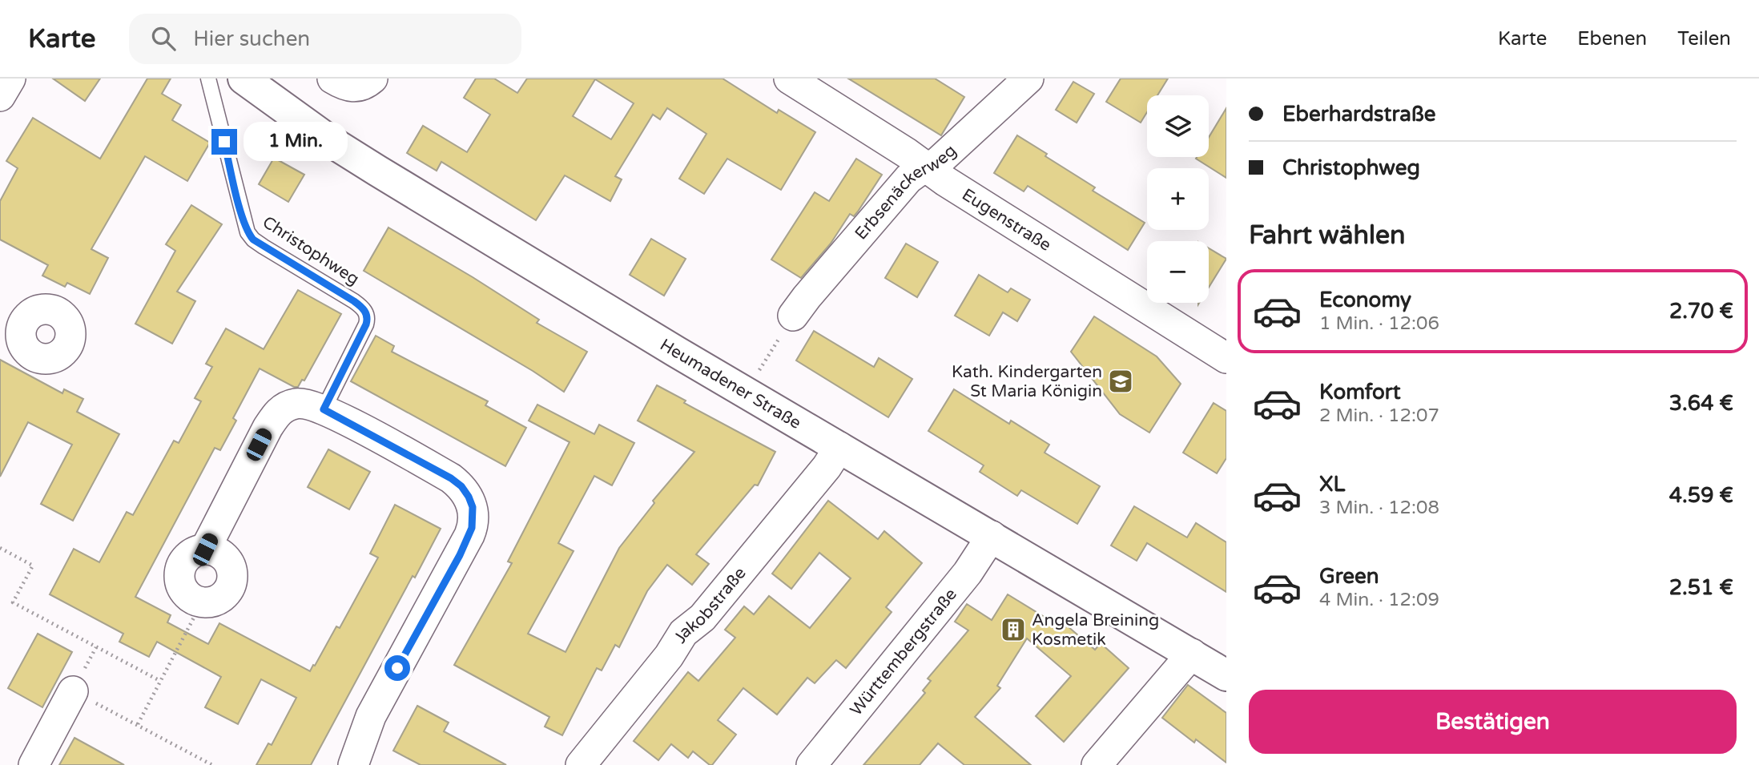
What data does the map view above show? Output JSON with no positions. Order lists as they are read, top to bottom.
{
  "streets": {
    "main road": ["Heumadener Straße"],
    "street": [
      "Erbsenäckerweg",
      "Eugenstraße",
      "Jakobstraße",
      "Württembergstraße"
    ],
    "lane": ["Christophweg"]
  },
  "crossings": [
    ["Erbsenäckerweg", "Eugenstraße"],
    ["Heumadener Straße", "Jakobstraße"],
    ["Heumadener Straße", "Württembergstraße"]
  ],
  "places": {
    "school or university": ["Kath. Kindergarten St Maria Königin"],
    "building": ["Angela Breining Kosmetik"]
  },
  "page": {
    "header": "Karte",
    "search": "Hier suchen",
    "nav": ["Karte", "Ebenen", "Teilen"],
    "banner": ["Eberhardstraße", "Christophweg"],
    "map_buttons": ["+", "−"],
    "bubble": "1 Min.",
    "heading": "Fahrt wählen",
    "list": [
      {
        "name": "Economy",
        "note": "1 Min. · 12:06",
        "value": "2.70 €"
      },
      {
        "name": "Komfort",
        "note": "2 Min. · 12:07",
        "value": "3.64 €"
      },
      {
        "name": "XL",
        "note": "3 Min. · 12:08",
        "value": "4.59 €"
      },
      {
        "name": "Green",
        "note": "4 Min. · 12:09",
        "value": "2.51 €"
      }
    ],
    "buttons": "Bestätigen"
  }
}
